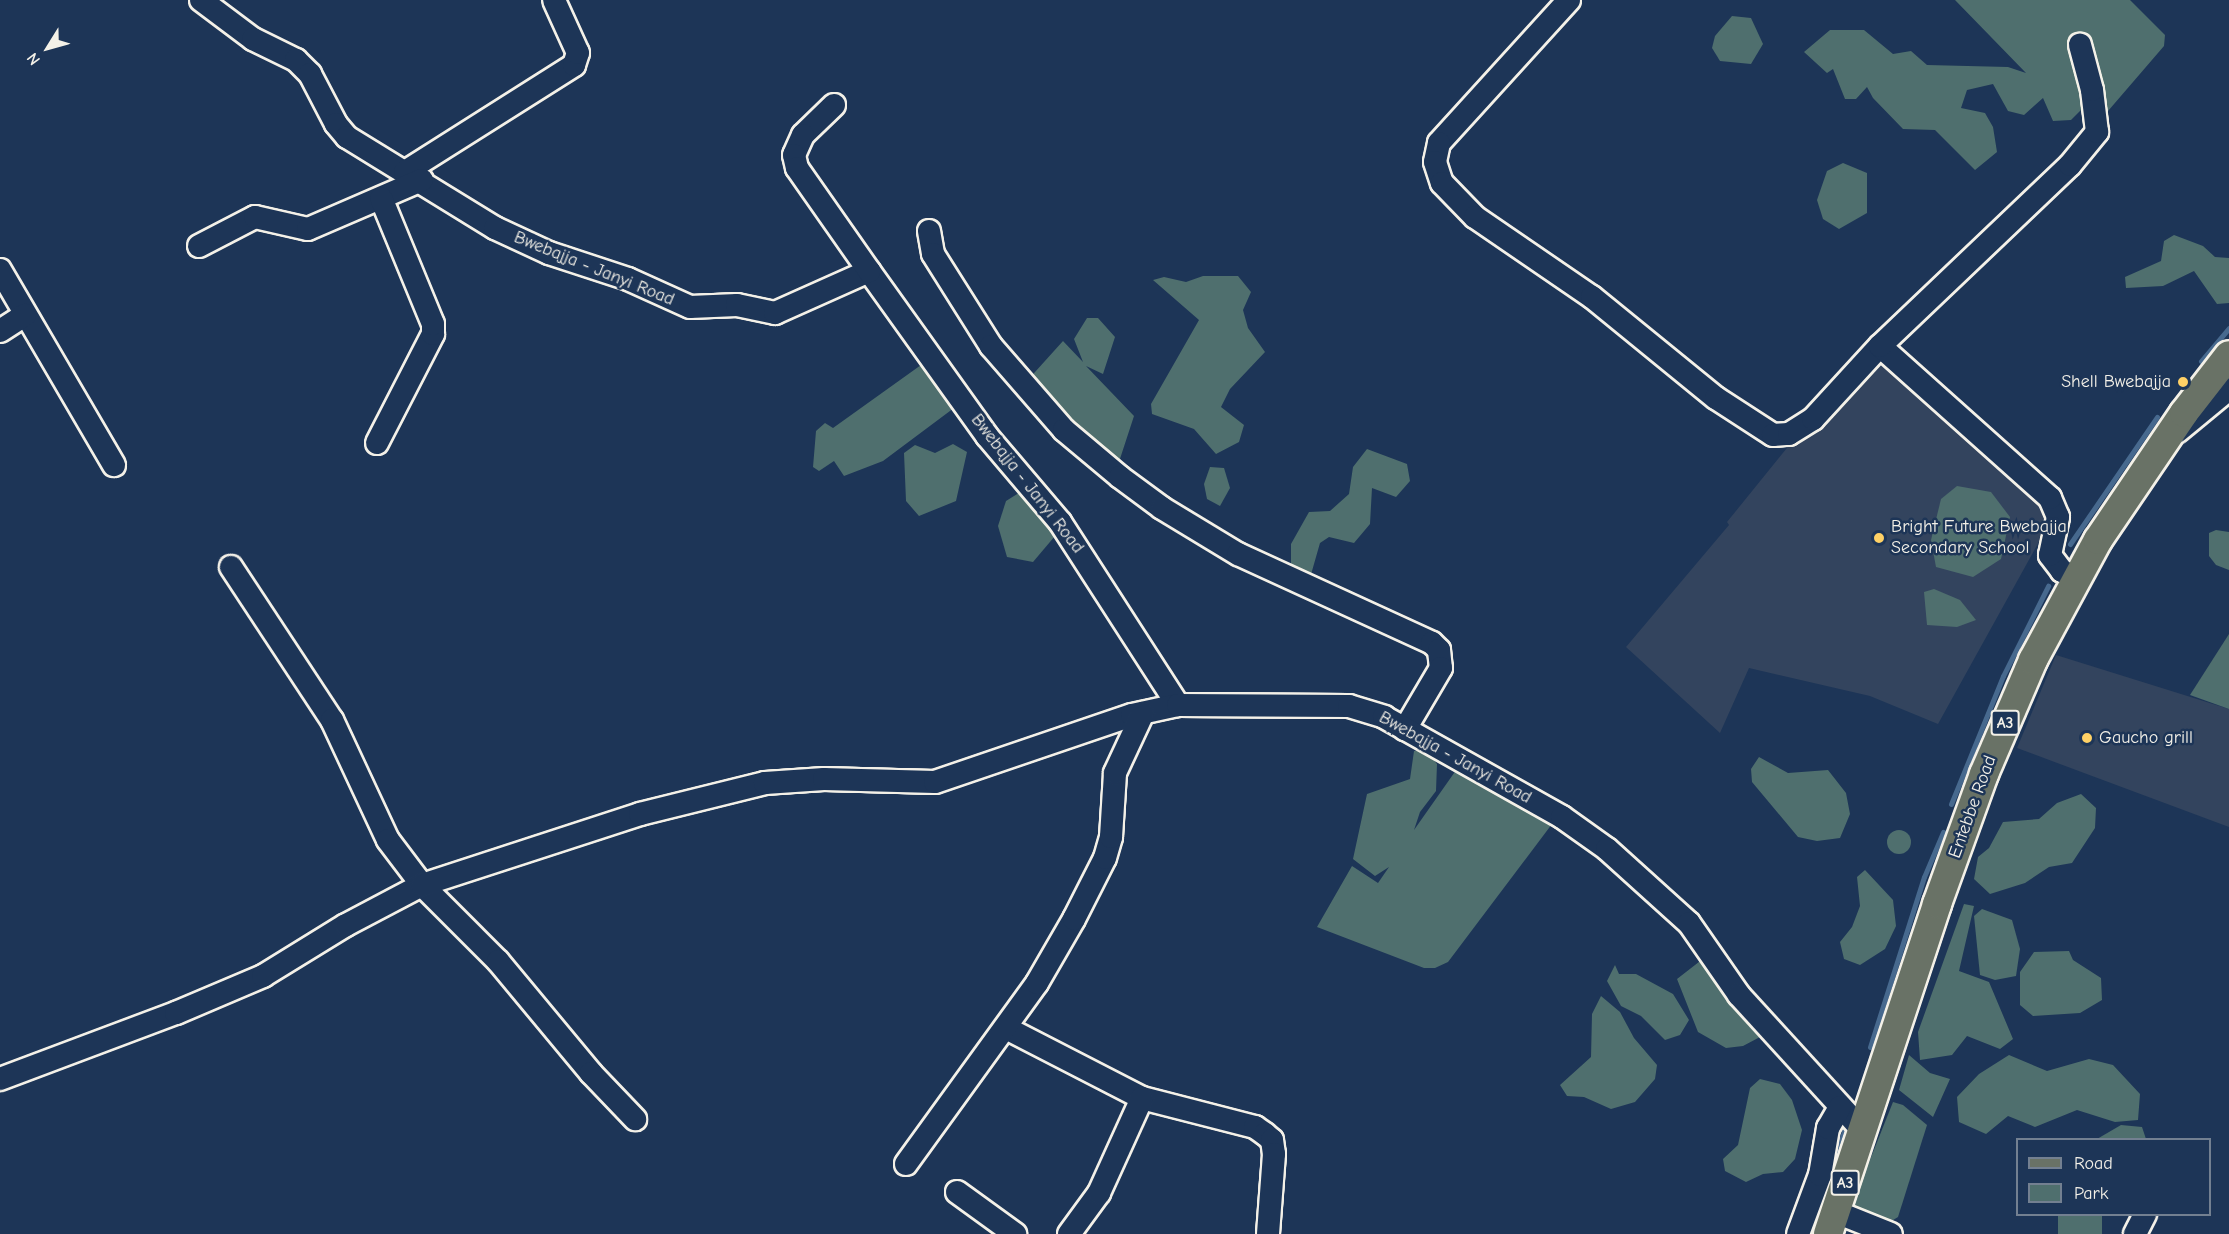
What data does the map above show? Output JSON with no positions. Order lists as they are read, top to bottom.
{
  "streets": {
    "main road": ["A3", "Entebbe Road"],
    "street": ["Bwebajja - Janyi Road"]
  },
  "crossings": [
    ["Bwebajja - Janyi Road", "Entebbe Road"]
  ],
  "places": ["Shell Bwebajja", "Bright Future Bwebajja Secondary School", "Gaucho grill"],
  "legend": ["Road", "Park"],
  "north": "bottom left"
}
